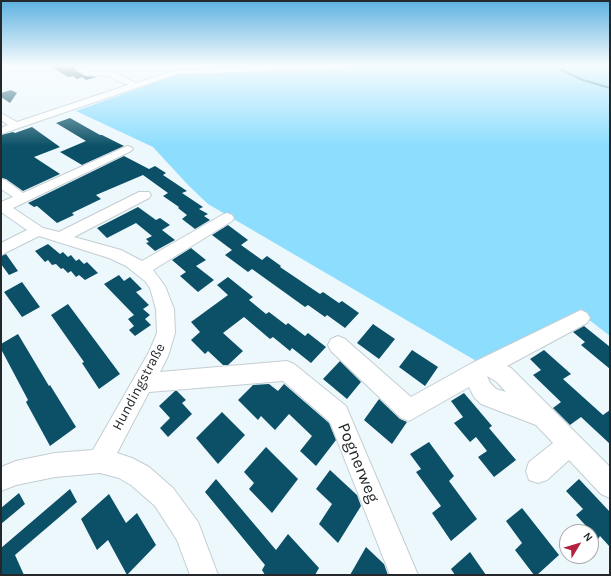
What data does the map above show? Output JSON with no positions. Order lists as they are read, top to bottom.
{
  "streets": {
    "street": ["Hundingstraße", "Pognerweg"]
  },
  "crossings": [
    ["Hundingstraße", "Pognerweg"]
  ],
  "north": "top right"
}
